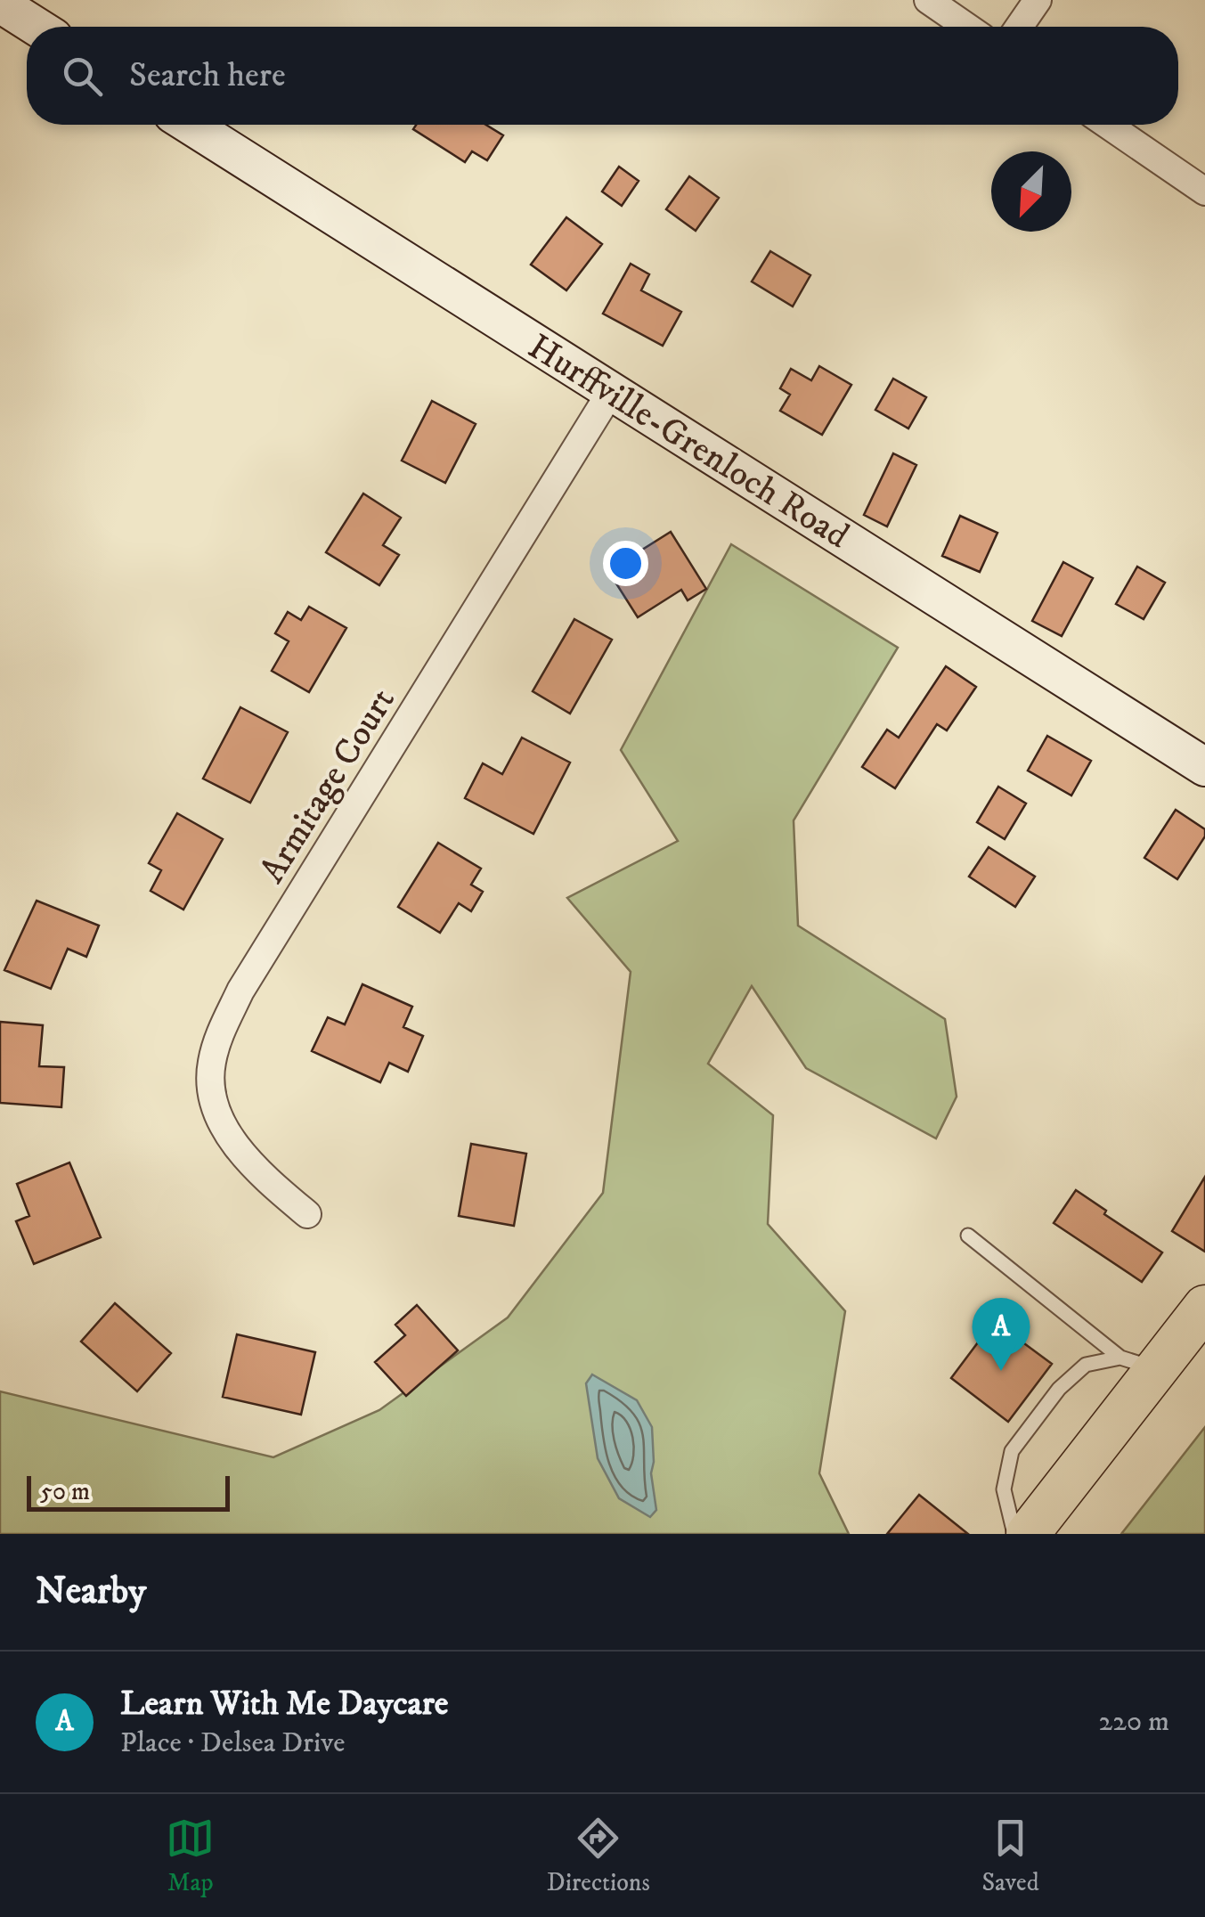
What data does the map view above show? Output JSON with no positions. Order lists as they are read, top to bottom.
{
  "streets": {
    "main road": ["Hurffville-Grenloch Road"],
    "street": ["Armitage Court"]
  },
  "crossings": [
    ["Hurffville-Grenloch Road", "Armitage Court"]
  ],
  "scale_bar": "50 m",
  "north": "bottom left",
  "page": {
    "search": "Search here",
    "pins": "A",
    "scale": "50 m",
    "heading": "Nearby",
    "list": [
      {
        "mark": "A",
        "name": "Learn With Me Daycare",
        "note": "Place · Delsea Drive",
        "value": "220 m"
      }
    ],
    "nav": ["Map", "Directions", "Saved"]
  }
}
